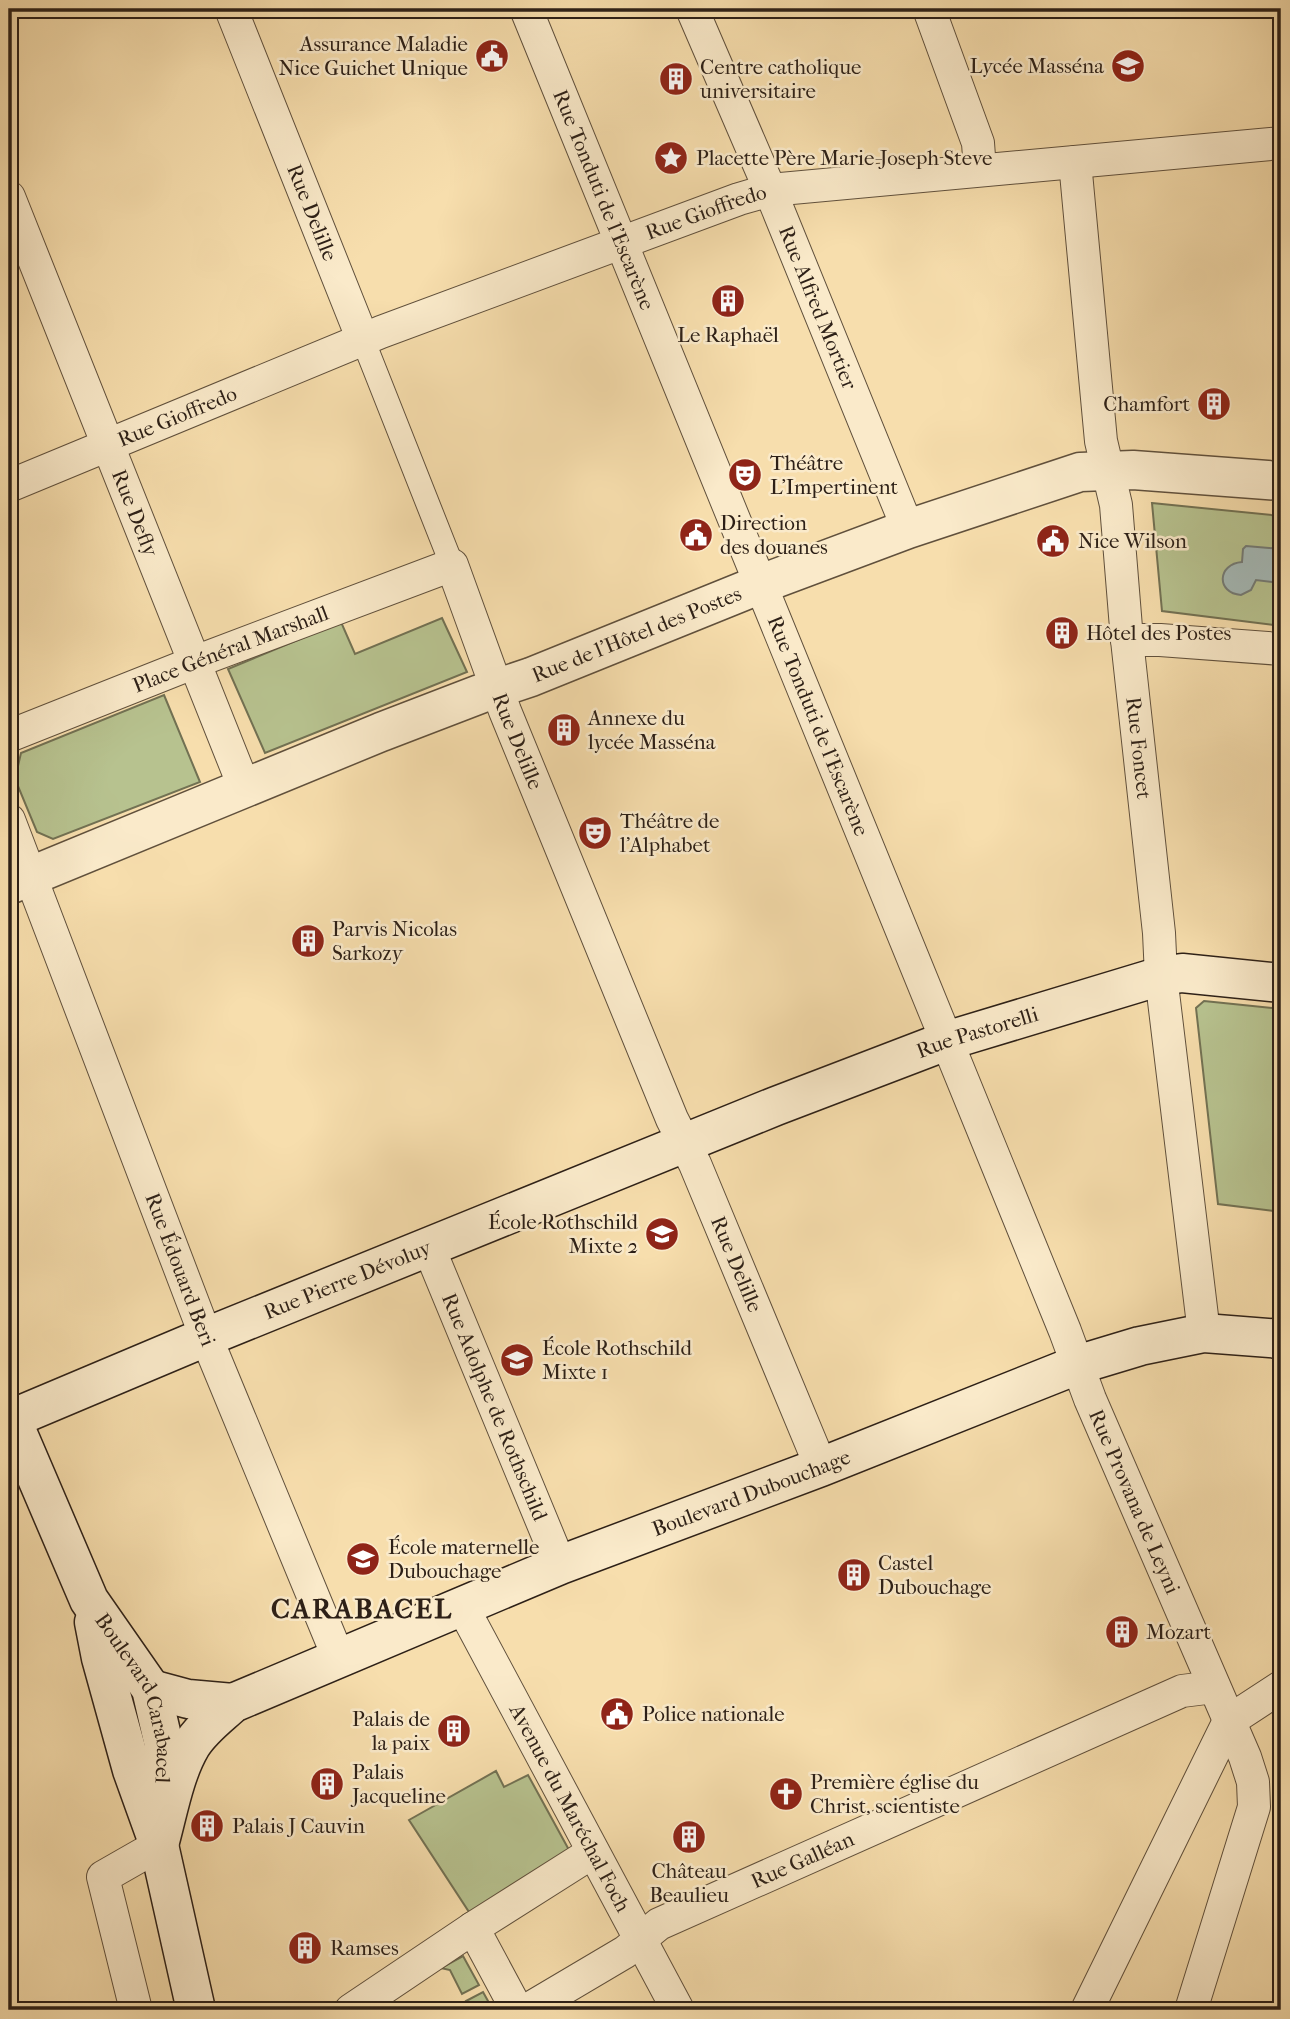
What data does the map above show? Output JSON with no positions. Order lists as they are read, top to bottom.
{
  "streets": {
    "main road": [
      "Rue de l'Hôtel des Postes",
      "Rue Pastorelli",
      "Rue Pierre Dévoluy",
      "Boulevard Dubouchage",
      "Boulevard Carabacel"
    ],
    "street": [
      "Rue Tonduti de l'Escarène",
      "Rue Delille",
      "Rue Gioffredo",
      "Rue Alfred Mortier",
      "Rue Defly",
      "Place Général Marshall",
      "Rue Foncet",
      "Rue Édouard Beri",
      "Rue Adolphe de Rothschild",
      "Rue Provana de Leyni",
      "Avenue du Maréchal Foch",
      "Rue Galléan"
    ]
  },
  "crossings": [
    ["Rue Tonduti de l'Escarène", "Rue Gioffredo"],
    ["Rue Tonduti de l'Escarène", "Rue de l'Hôtel des Postes"],
    ["Rue Tonduti de l'Escarène", "Rue Pastorelli"],
    ["Rue Tonduti de l'Escarène", "Boulevard Dubouchage"],
    ["Rue Tonduti de l'Escarène", "Rue Provana de Leyni"],
    ["Rue Delille", "Rue Gioffredo"],
    ["Rue Delille", "Rue de l'Hôtel des Postes"],
    ["Rue Delille", "Place Général Marshall"],
    ["Rue Delille", "Rue Pastorelli"],
    ["Rue Delille", "Rue Pierre Dévoluy"],
    ["Rue Delille", "Boulevard Dubouchage"],
    ["Rue Gioffredo", "Rue Alfred Mortier"],
    ["Rue Gioffredo", "Rue Defly"],
    ["Rue Gioffredo", "Rue Foncet"],
    ["Rue Alfred Mortier", "Rue de l'Hôtel des Postes"],
    ["Rue Defly", "Rue de l'Hôtel des Postes"],
    ["Rue Defly", "Place Général Marshall"],
    ["Rue de l'Hôtel des Postes", "Rue Foncet"],
    ["Rue de l'Hôtel des Postes", "Rue Édouard Beri"],
    ["Rue Foncet", "Rue Pastorelli"],
    ["Rue Foncet", "Boulevard Dubouchage"],
    ["Rue Pastorelli", "Rue Pierre Dévoluy"],
    ["Rue Édouard Beri", "Rue Pierre Dévoluy"],
    ["Rue Édouard Beri", "Boulevard Dubouchage"],
    ["Rue Pierre Dévoluy", "Rue Adolphe de Rothschild"],
    ["Rue Pierre Dévoluy", "Boulevard Carabacel"],
    ["Rue Adolphe de Rothschild", "Boulevard Dubouchage"],
    ["Boulevard Dubouchage", "Rue Provana de Leyni"],
    ["Boulevard Dubouchage", "Boulevard Carabacel"],
    ["Boulevard Dubouchage", "Avenue du Maréchal Foch"],
    ["Rue Provana de Leyni", "Rue Galléan"],
    ["Avenue du Maréchal Foch", "Rue Galléan"]
  ],
  "districts": ["CARABACEL"],
  "places": {
    "public building": [
      "Assurance Maladie Nice Guichet Unique",
      "Direction des douanes",
      "Nice Wilson",
      "Police nationale"
    ],
    "school or university": [
      "Lycée Masséna",
      "École Rothschild Mixte 2",
      "École Rothschild Mixte 1",
      "École maternelle Dubouchage"
    ],
    "building": [
      "Centre catholique universitaire",
      "Le Raphaël",
      "Chamfort",
      "Hôtel des Postes",
      "Annexe du lycée Masséna",
      "Parvis Nicolas Sarkozy",
      "Castel Dubouchage",
      "Mozart",
      "Palais de la paix",
      "Palais Jacqueline",
      "Palais J Cauvin",
      "Château Beaulieu",
      "Ramses"
    ],
    "place": ["Placette Père Marie-Joseph Steve"],
    "theatre": ["Théâtre L'Impertinent", "Théâtre de l'Alphabet"],
    "church": ["Première église du Christ, scientiste"]
  }
}
